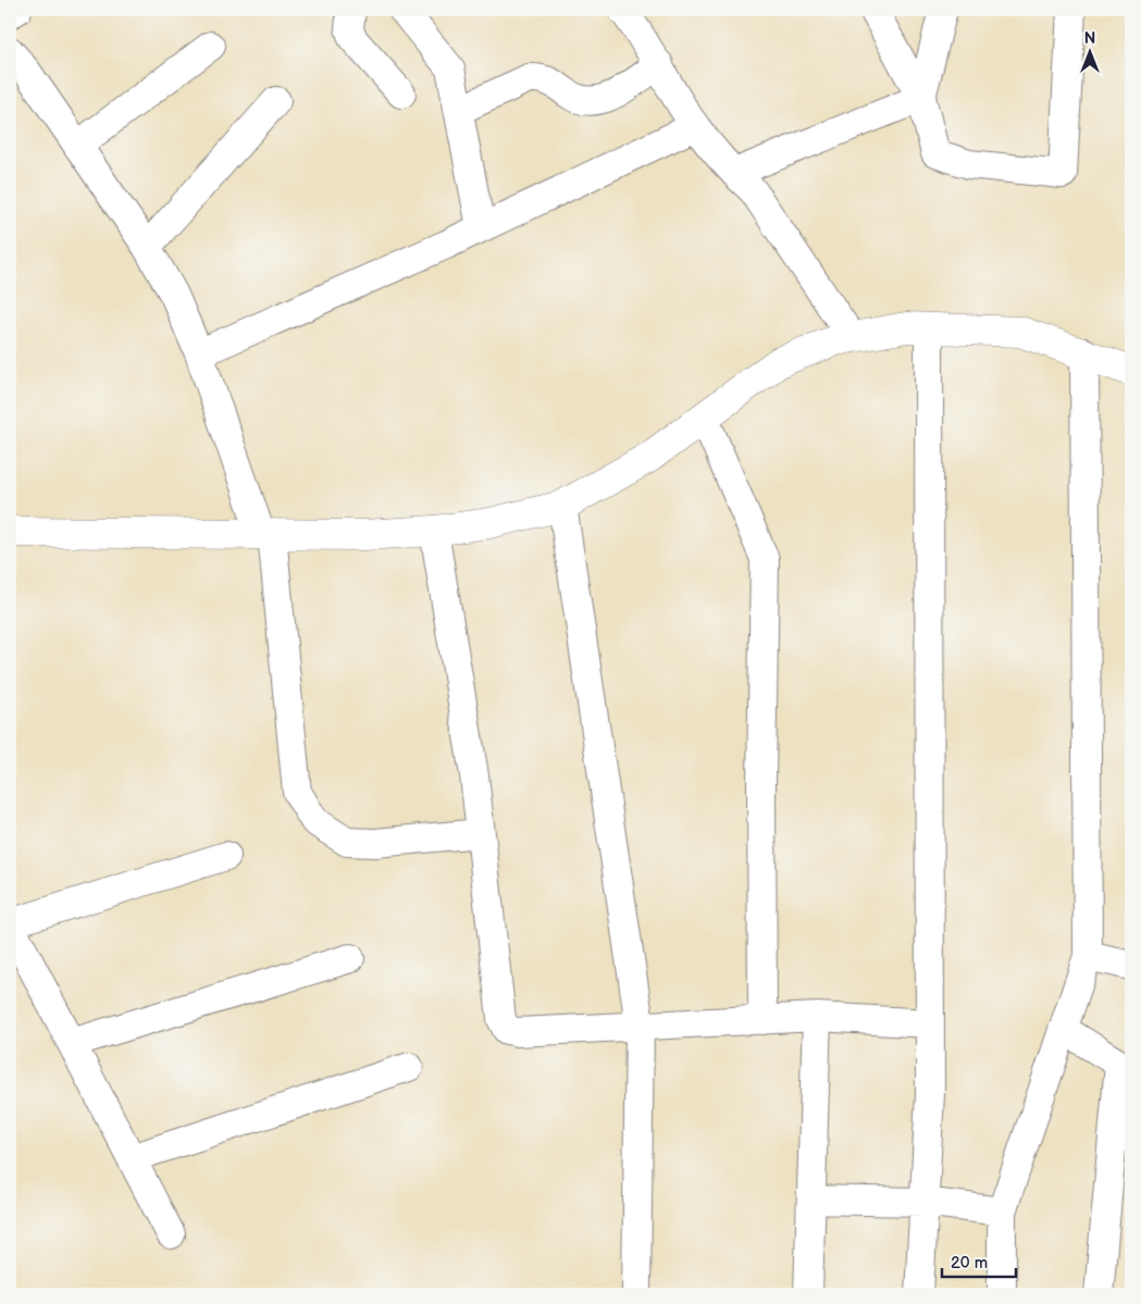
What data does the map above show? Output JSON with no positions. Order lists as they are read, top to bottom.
{
  "scale_bar": "20 m",
  "north": "top"
}
